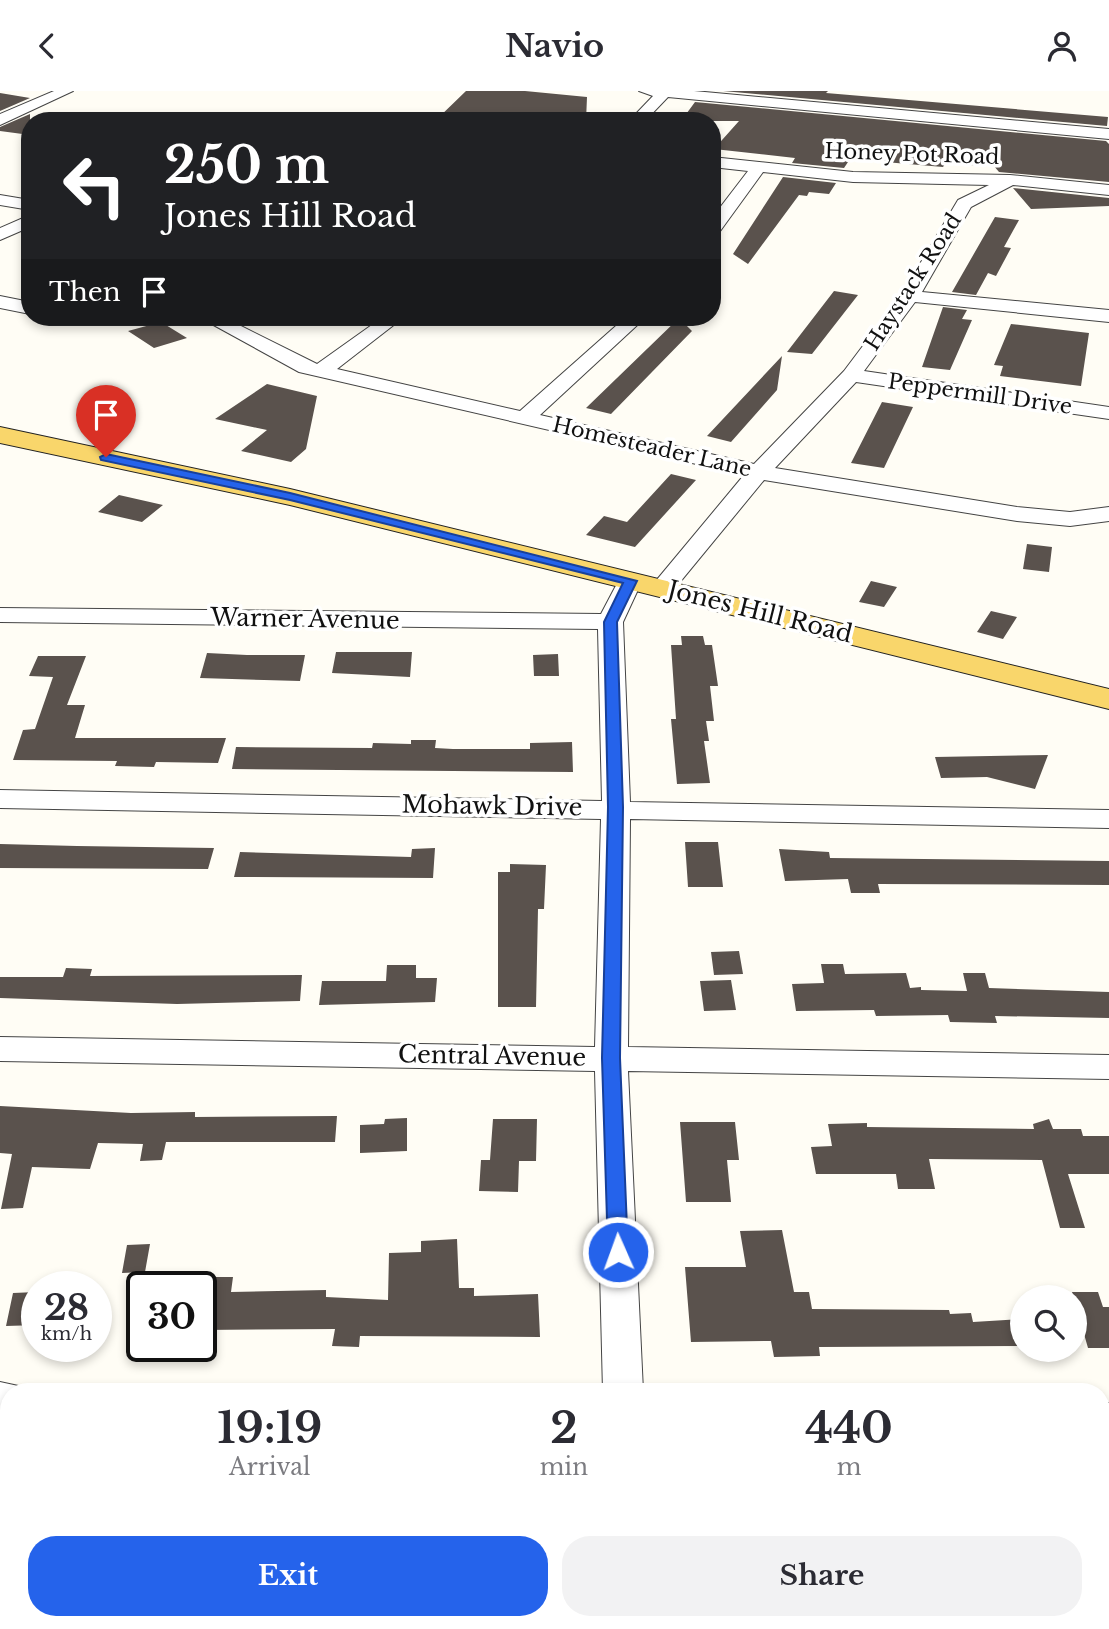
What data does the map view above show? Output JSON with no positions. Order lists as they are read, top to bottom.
{
  "streets": {
    "main road": ["Jones Hill Road"],
    "street": [
      "Honey Pot Road",
      "Haystack Road",
      "Peppermill Drive",
      "Homesteader Lane",
      "Warner Avenue",
      "Mohawk Drive",
      "Central Avenue"
    ]
  },
  "crossings": [
    ["Honey Pot Road", "Haystack Road"],
    ["Haystack Road", "Peppermill Drive"],
    ["Haystack Road", "Homesteader Lane"],
    ["Haystack Road", "Jones Hill Road"]
  ],
  "page": {
    "header": "Navio",
    "turn": ["250 m", "Jones Hill Road"],
    "then": "Then",
    "speed": "28 km/h",
    "limit": "30",
    "eta": [
      "19:19",
      "Arrival",
      "2",
      "min",
      "440",
      "m"
    ],
    "buttons": ["Exit", "Share"]
  }
}
